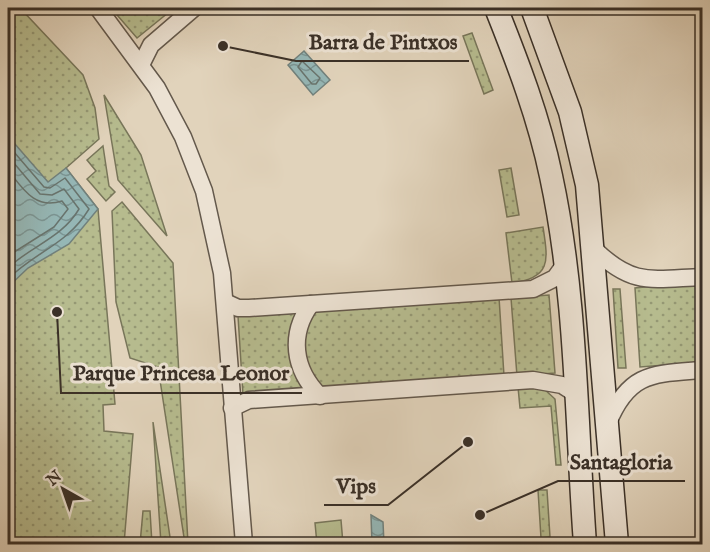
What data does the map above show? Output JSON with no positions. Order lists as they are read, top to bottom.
{
  "places": [
    "Barra de Pintxos",
    "Parque Princesa Leonor",
    "Vips",
    "Santagloria"
  ],
  "north": "top left"
}
